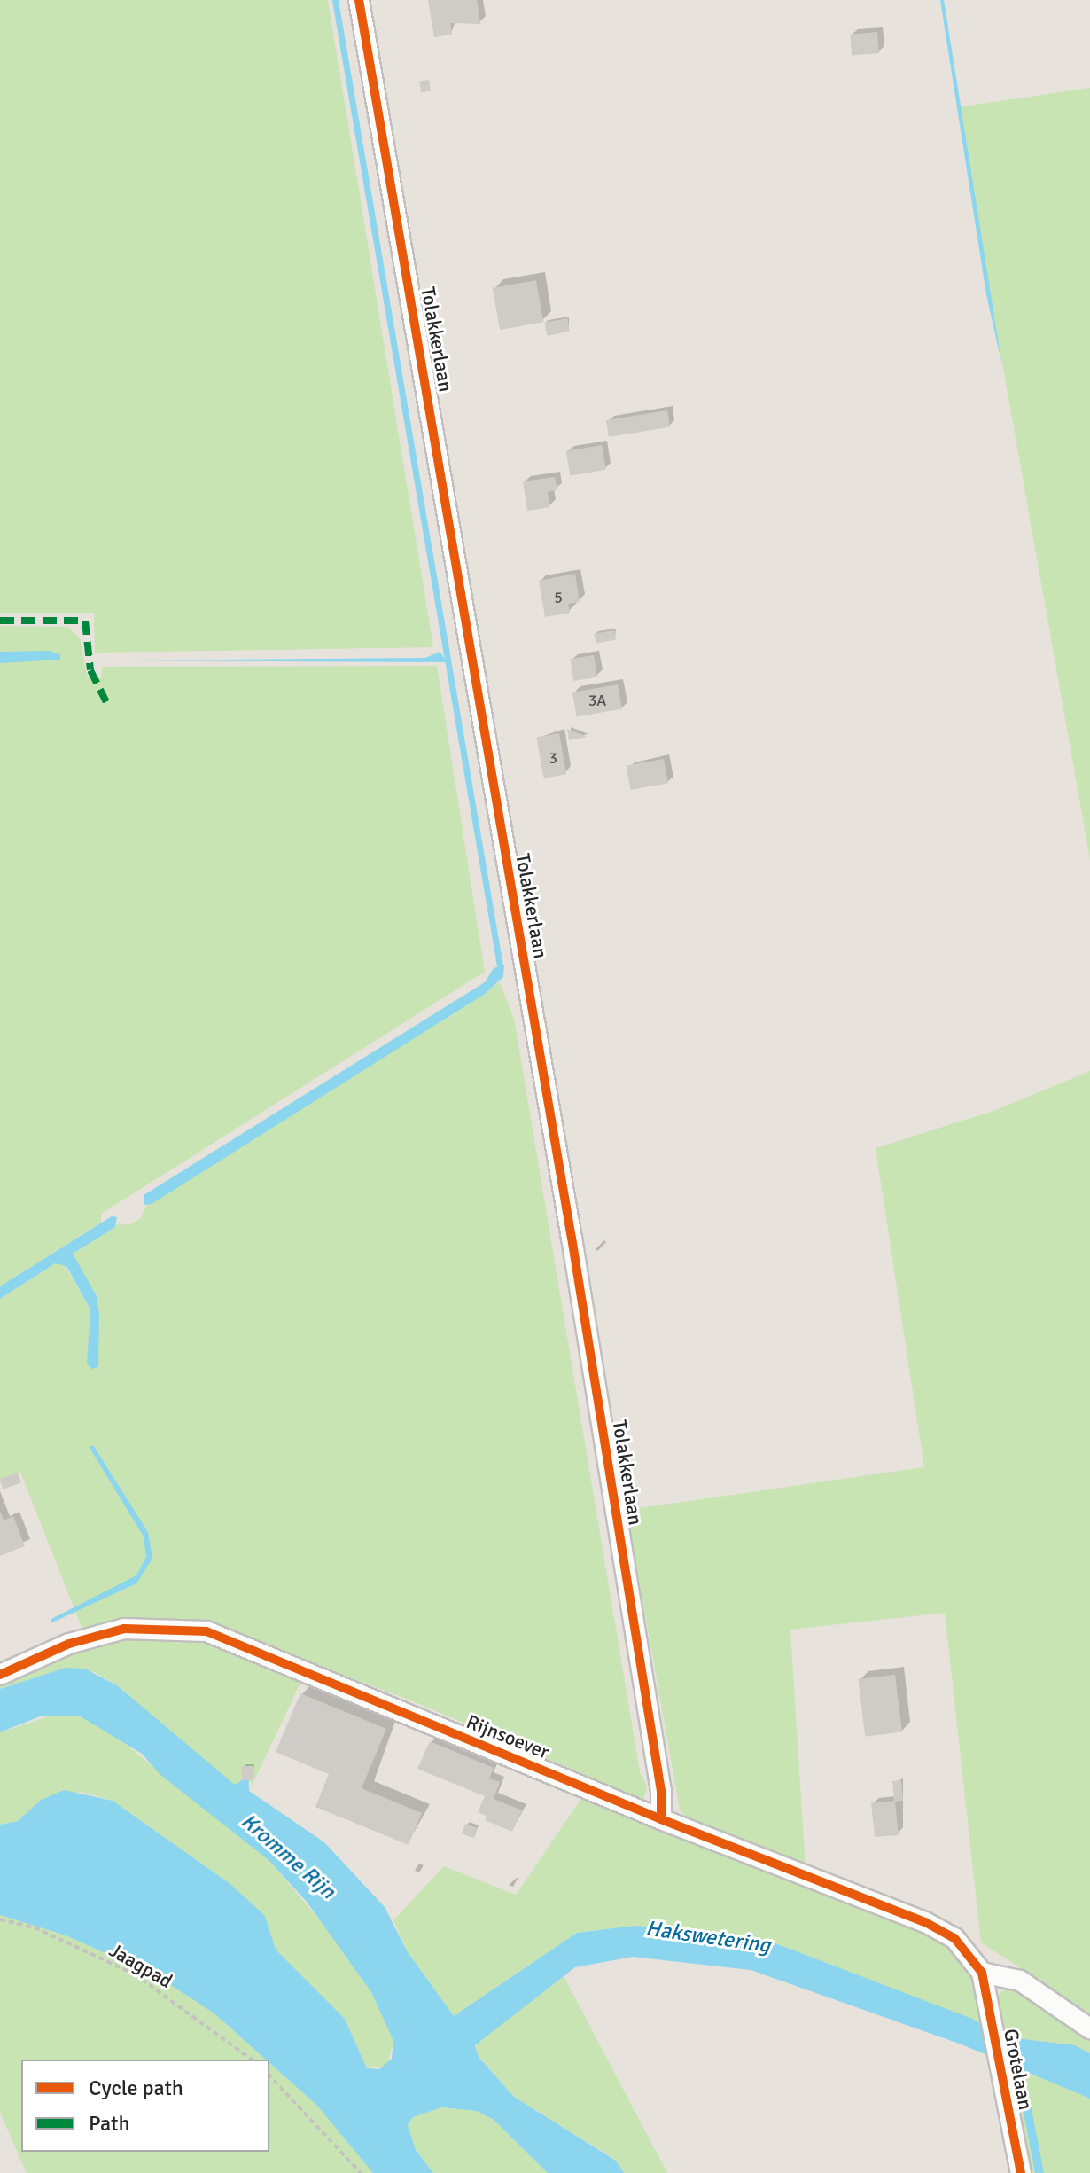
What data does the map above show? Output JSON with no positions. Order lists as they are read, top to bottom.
{
  "streets": {
    "street": ["Tolakkerlaan", "Rijnsoever", "Grotelaan"],
    "path": ["Jaagpad"]
  },
  "crossings": [
    ["Tolakkerlaan", "Rijnsoever"],
    ["Rijnsoever", "Grotelaan"]
  ],
  "water": ["Kromme Rijn", "Hakswetering"],
  "house_numbers": ["5", "3A", "3"],
  "legend": ["Cycle path", "Path"]
}
